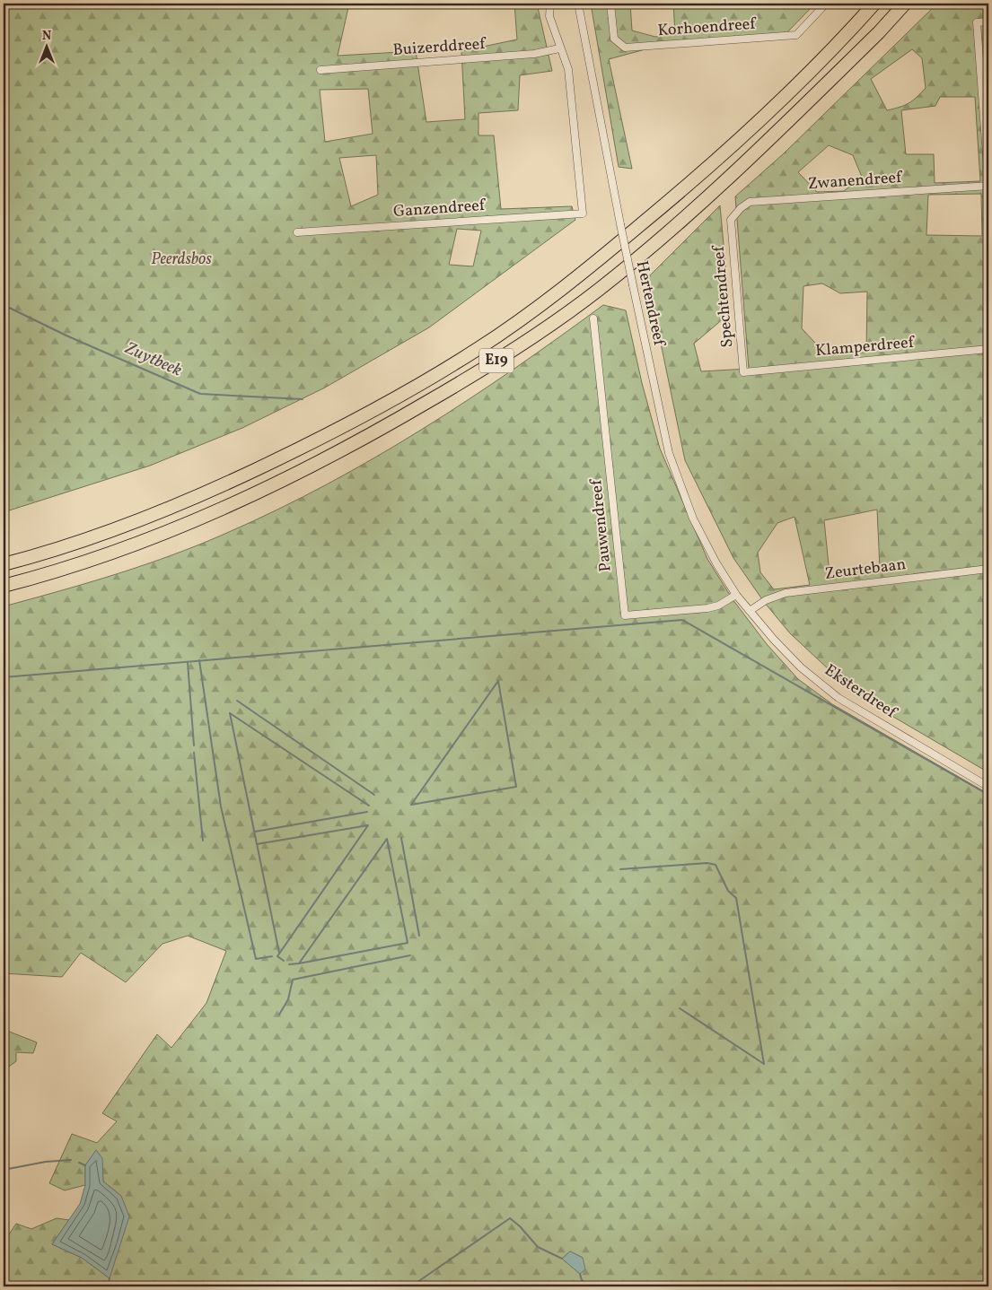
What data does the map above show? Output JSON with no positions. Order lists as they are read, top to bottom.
{
  "streets": {
    "highway": ["E19"],
    "street": [
      "Korhoendreef",
      "Buizerddreef",
      "Zwanendreef",
      "Ganzendreef",
      "Spechtendreef",
      "Hertendreef",
      "Klamperdreef",
      "Pauwendreef",
      "Zeurtebaan",
      "Eksterdreef"
    ]
  },
  "crossings": [
    ["Buizerddreef", "Ganzendreef"],
    ["Zwanendreef", "Spechtendreef"],
    ["Spechtendreef", "Klamperdreef"],
    ["Hertendreef", "Pauwendreef"],
    ["Hertendreef", "Eksterdreef"],
    ["Pauwendreef", "Eksterdreef"],
    ["Zeurtebaan", "Eksterdreef"]
  ],
  "water": ["Zuytbeek"],
  "parks": ["Peerdsbos"],
  "north": "top"
}
